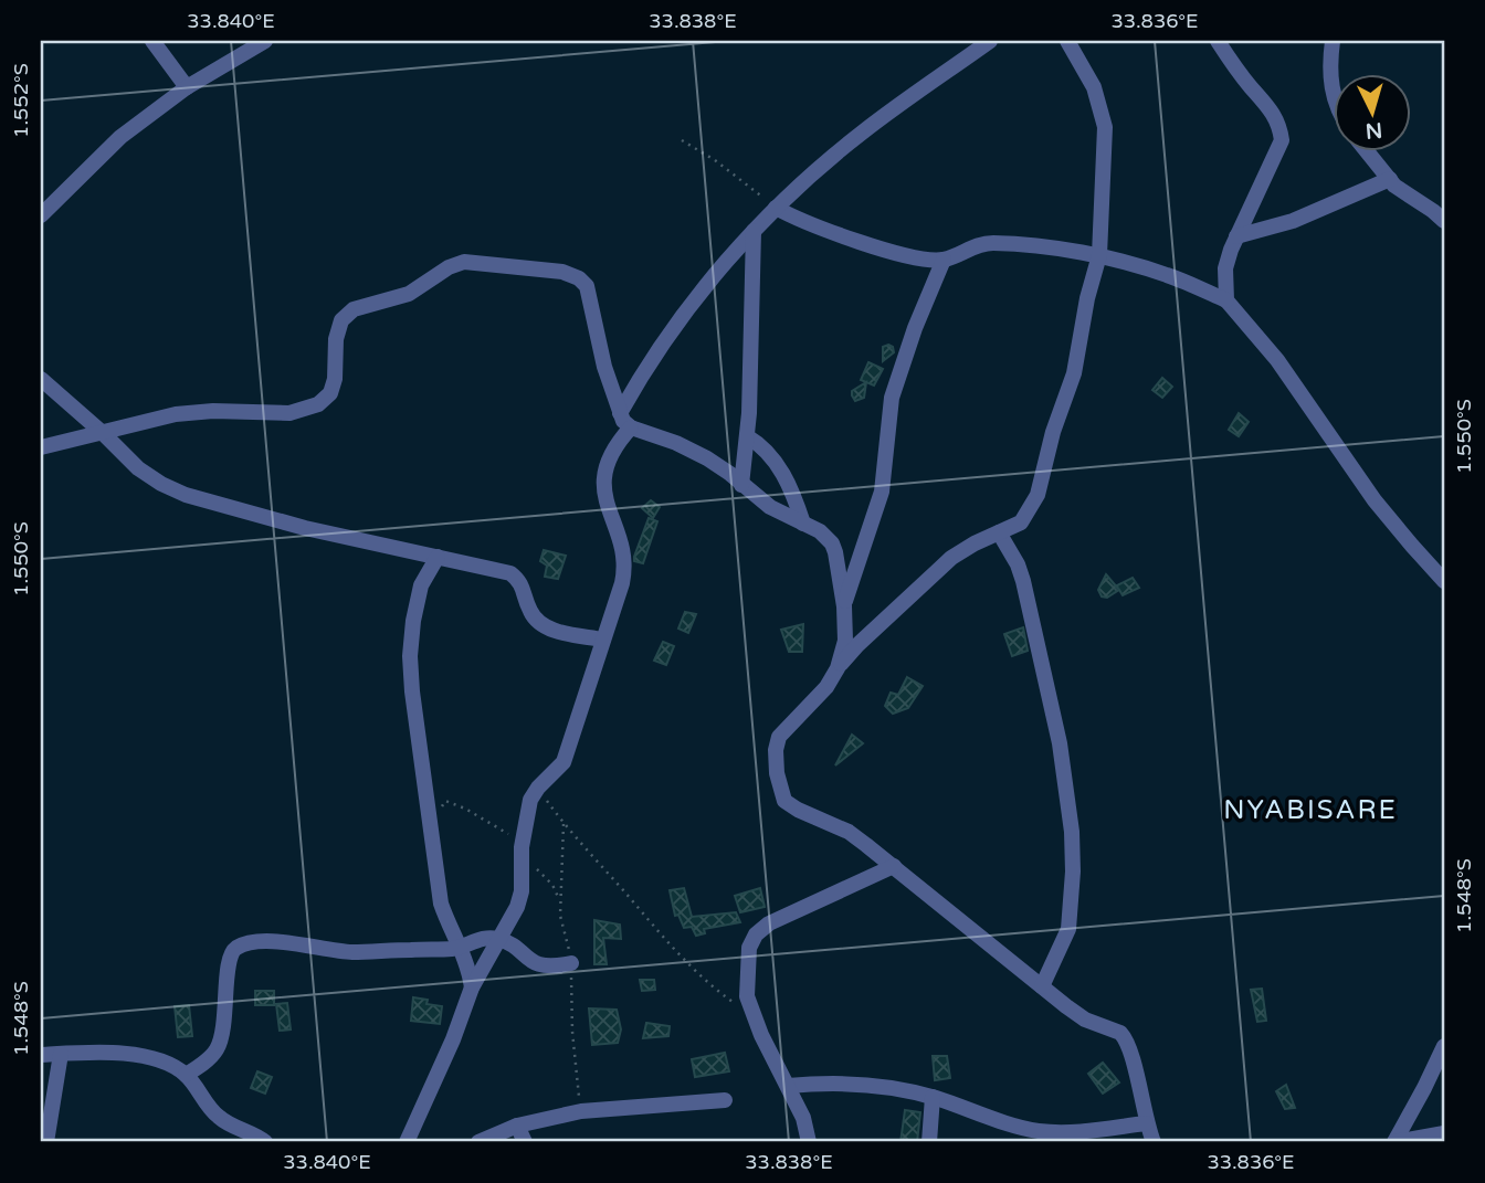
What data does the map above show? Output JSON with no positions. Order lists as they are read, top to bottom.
{
  "districts": ["NYABISARE"],
  "north": "bottom",
  "coordinates": [
    "33.840°E",
    "33.838°E",
    "33.836°E",
    "1.552°S",
    "1.550°S",
    "1.548°S"
  ]
}
